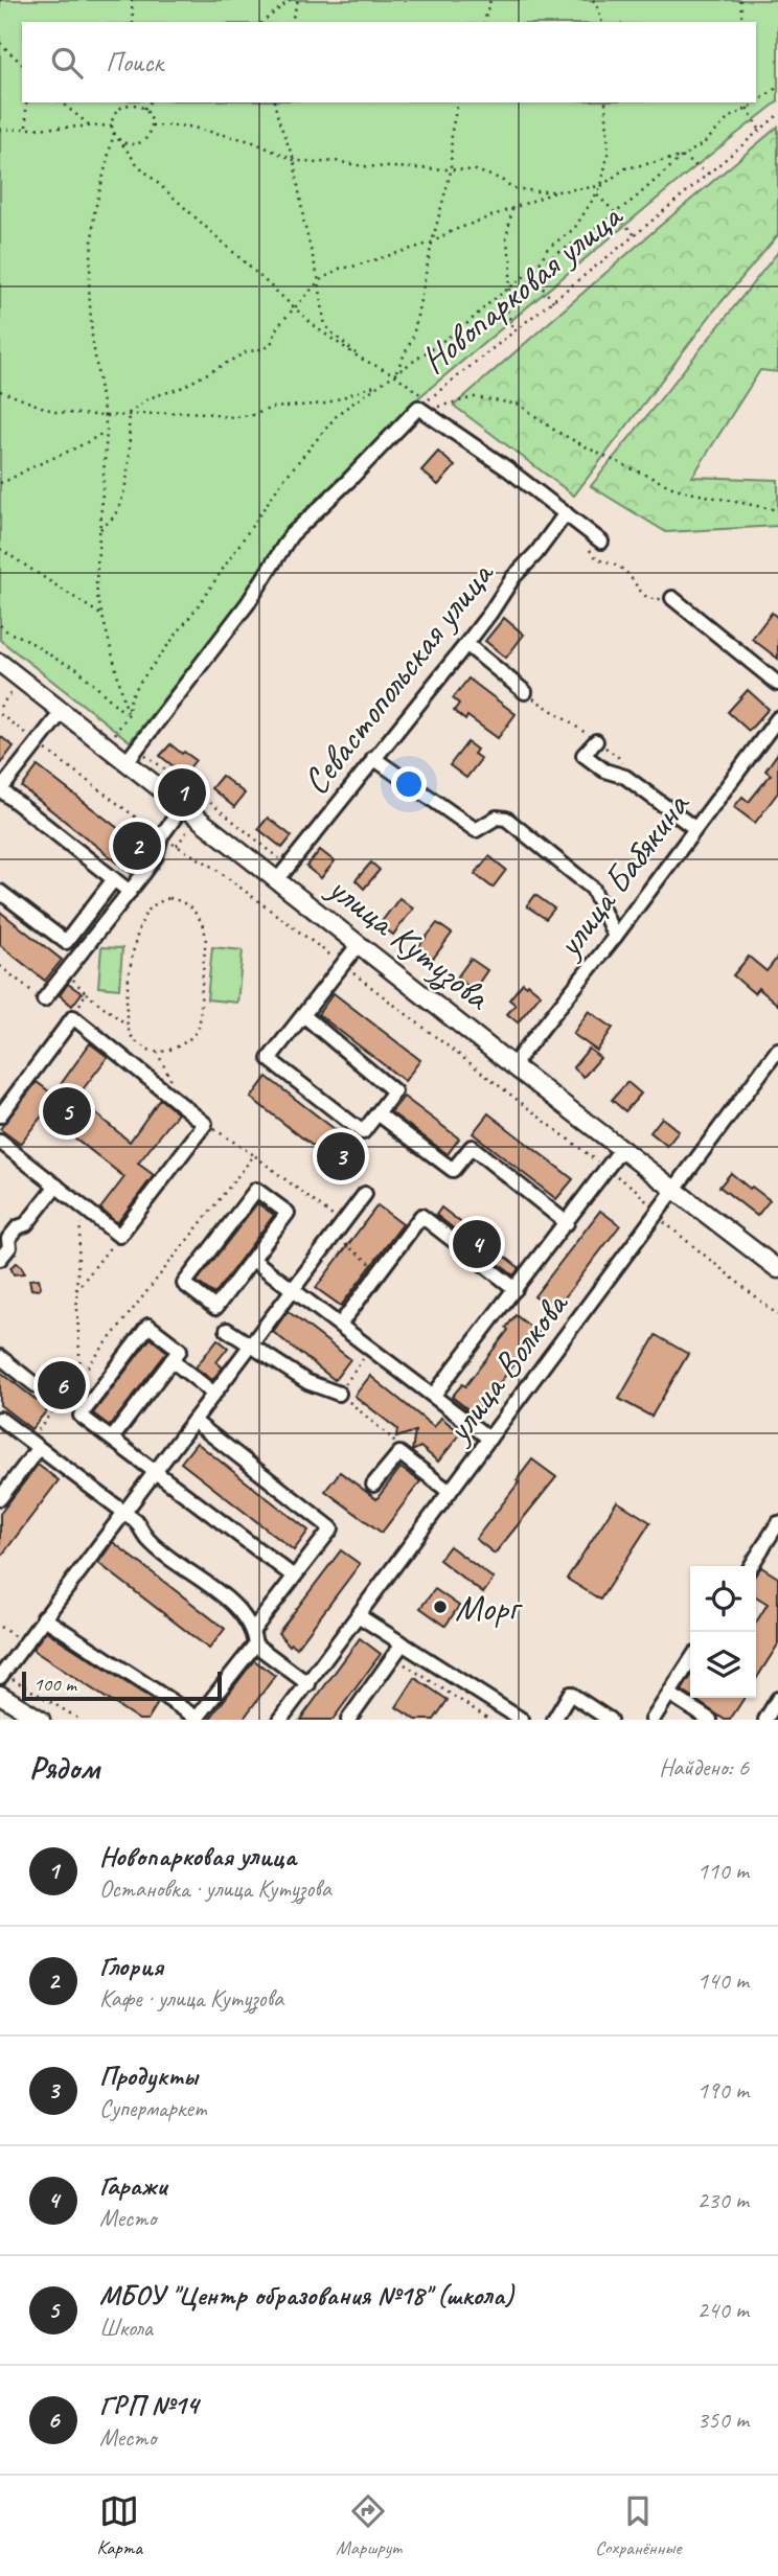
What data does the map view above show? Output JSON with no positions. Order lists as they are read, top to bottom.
{
  "streets": {
    "main road": ["улица Кутузова"],
    "street": [
      "Новопарковая улица",
      "Севастопольская улица",
      "улица Бабякина",
      "улица Волкова"
    ]
  },
  "crossings": [
    ["Новопарковая улица", "улица Кутузова"],
    ["Севастопольская улица", "улица Кутузова"],
    ["улица Бабякина", "улица Кутузова"],
    ["улица Кутузова", "улица Волкова"]
  ],
  "places": ["Морг"],
  "scale_bar": "100 m",
  "page": {
    "search": "Поиск",
    "pins": [
      "1",
      "2",
      "5",
      "3",
      "4",
      "6"
    ],
    "scale": "100 m",
    "heading": ["Рядом", "Найдено: 6"],
    "list": [
      {
        "mark": "1",
        "name": "Новопарковая улица",
        "note": "Остановка · улица Кутузова",
        "value": "110 m"
      },
      {
        "mark": "2",
        "name": "Глория",
        "note": "Кафе · улица Кутузова",
        "value": "140 m"
      },
      {
        "mark": "3",
        "name": "Продукты",
        "note": "Супермаркет",
        "value": "190 m"
      },
      {
        "mark": "4",
        "name": "Гаражи",
        "note": "Место",
        "value": "230 m"
      },
      {
        "mark": "5",
        "name": "МБОУ \"Центр образования №18\" (школа)",
        "note": "Школа",
        "value": "240 m"
      },
      {
        "mark": "6",
        "name": "ГРП №14",
        "note": "Место",
        "value": "350 m"
      }
    ],
    "nav": ["Карта", "Маршрут", "Сохранённые"]
  }
}
